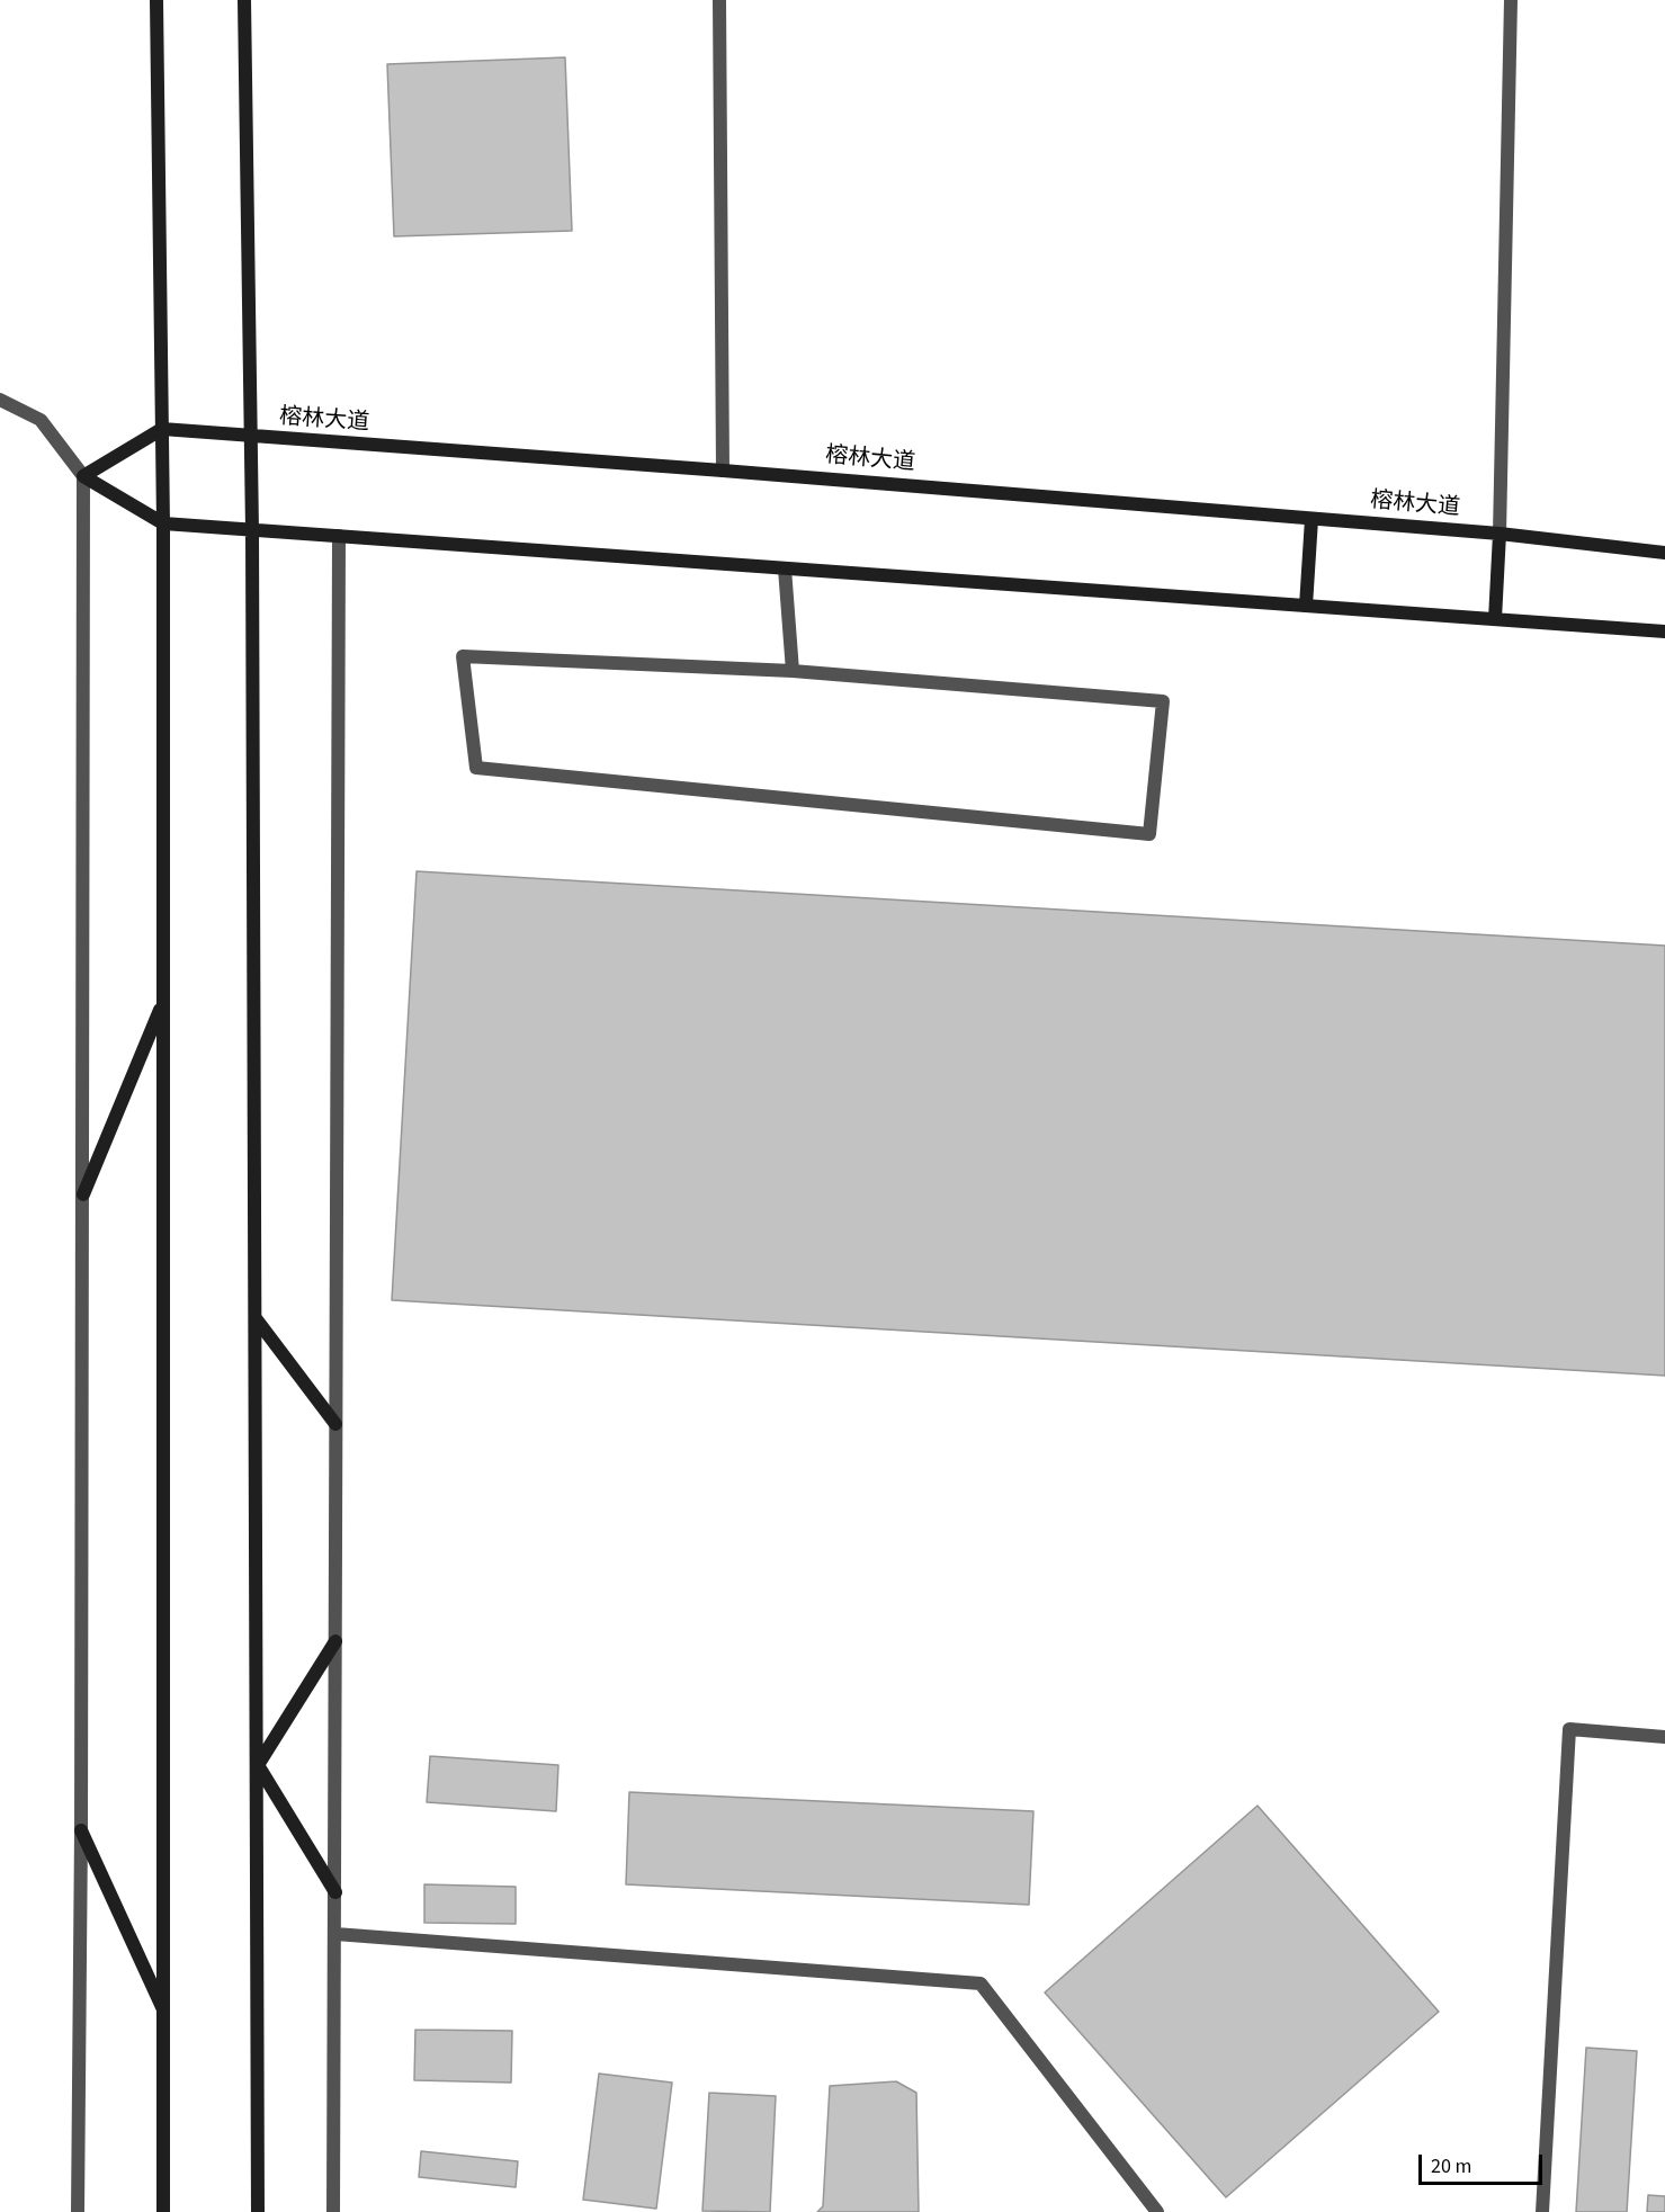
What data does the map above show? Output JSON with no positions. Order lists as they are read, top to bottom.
{
  "streets": {
    "main road": ["榕林大道"]
  },
  "scale_bar": "20 m"
}
